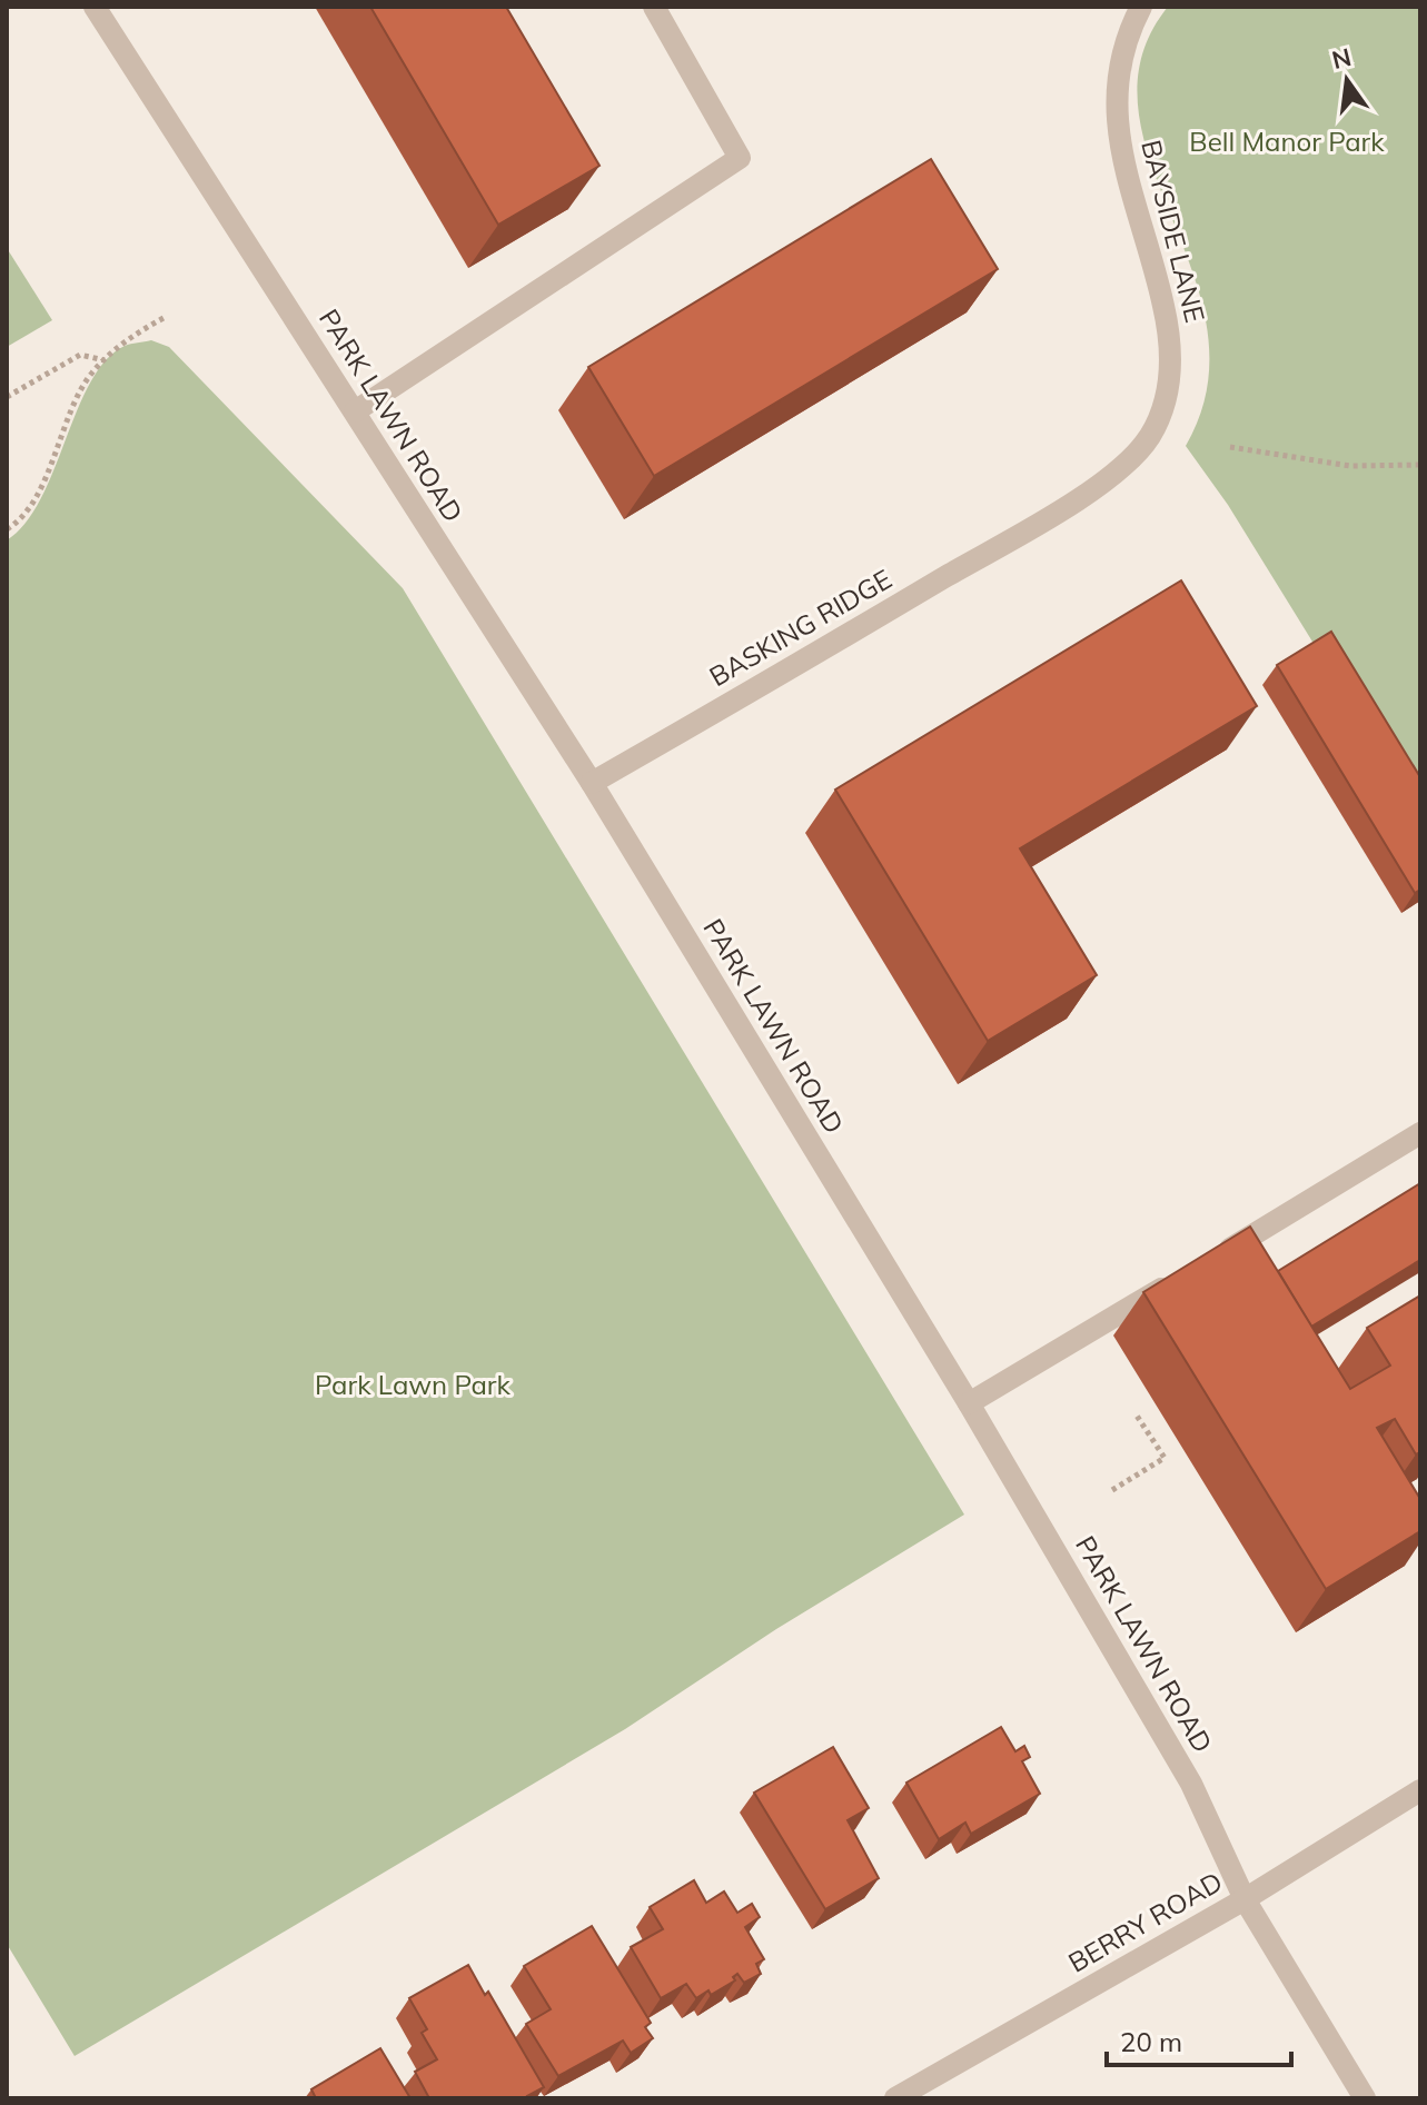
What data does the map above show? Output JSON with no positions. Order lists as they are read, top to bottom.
{
  "streets": {
    "street": [
      "BAYSIDE LANE",
      "PARK LAWN ROAD",
      "BASKING RIDGE",
      "BERRY ROAD"
    ]
  },
  "crossings": [
    ["BAYSIDE LANE", "BASKING RIDGE"],
    ["PARK LAWN ROAD", "BASKING RIDGE"],
    ["PARK LAWN ROAD", "BERRY ROAD"]
  ],
  "parks": ["Bell Manor Park", "Park Lawn Park"],
  "scale_bar": "20 m",
  "north": "top"
}
